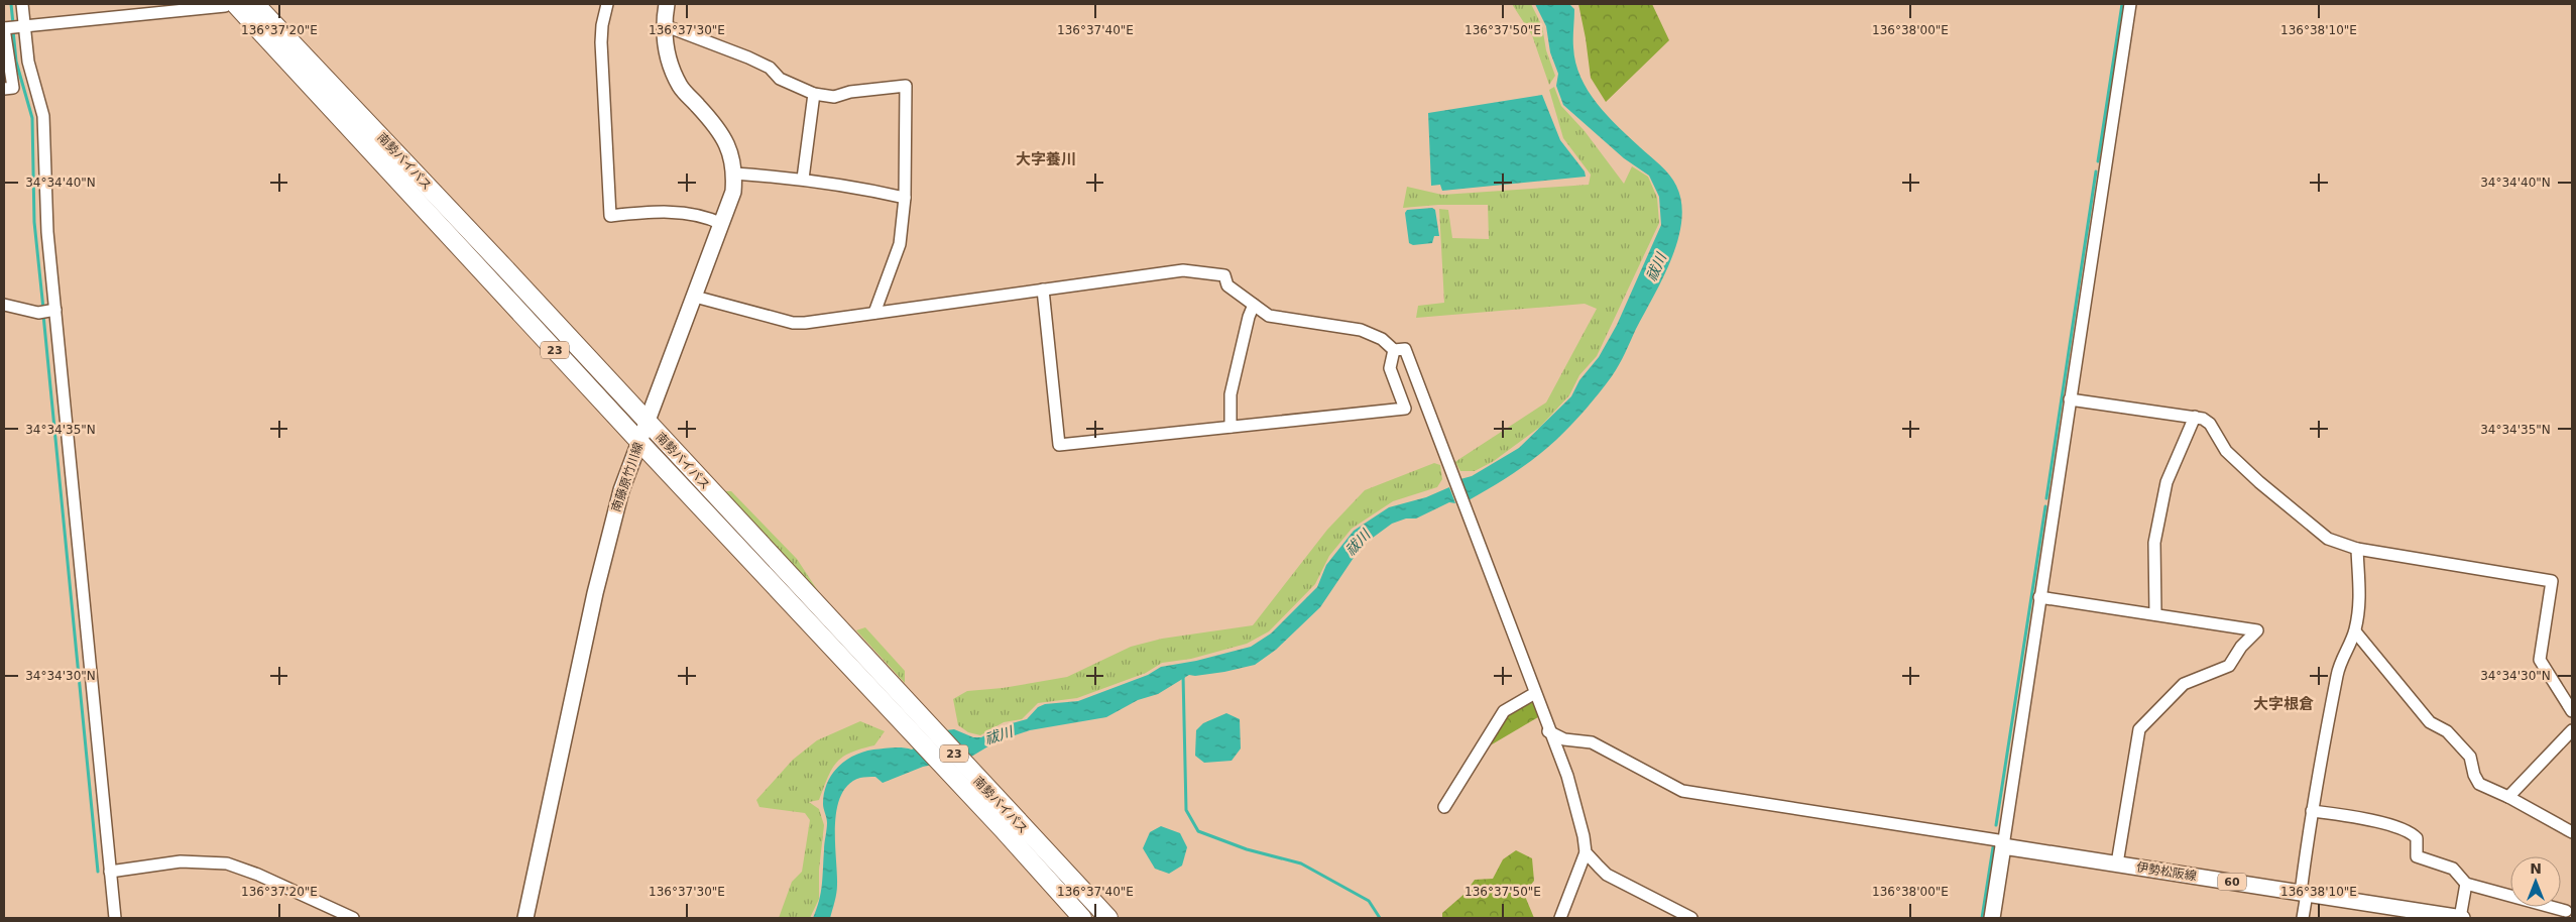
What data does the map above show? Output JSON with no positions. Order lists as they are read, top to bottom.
{
  "streets": {
    "highway": ["南勢バイパス", "23"],
    "main road": ["南藤原竹川線", "伊勢松阪線", "60"]
  },
  "crossings": [
    ["南勢バイパス", "南藤原竹川線"]
  ],
  "districts": ["大字養川", "大字根倉"],
  "water": ["祓川"],
  "north": "top",
  "coordinates": [
    "136°37'20\"E",
    "136°37'30\"E",
    "136°37'40\"E",
    "136°37'50\"E",
    "136°38'00\"E",
    "136°38'10\"E",
    "34°34'40\"N",
    "34°34'35\"N",
    "34°34'30\"N"
  ]
}
